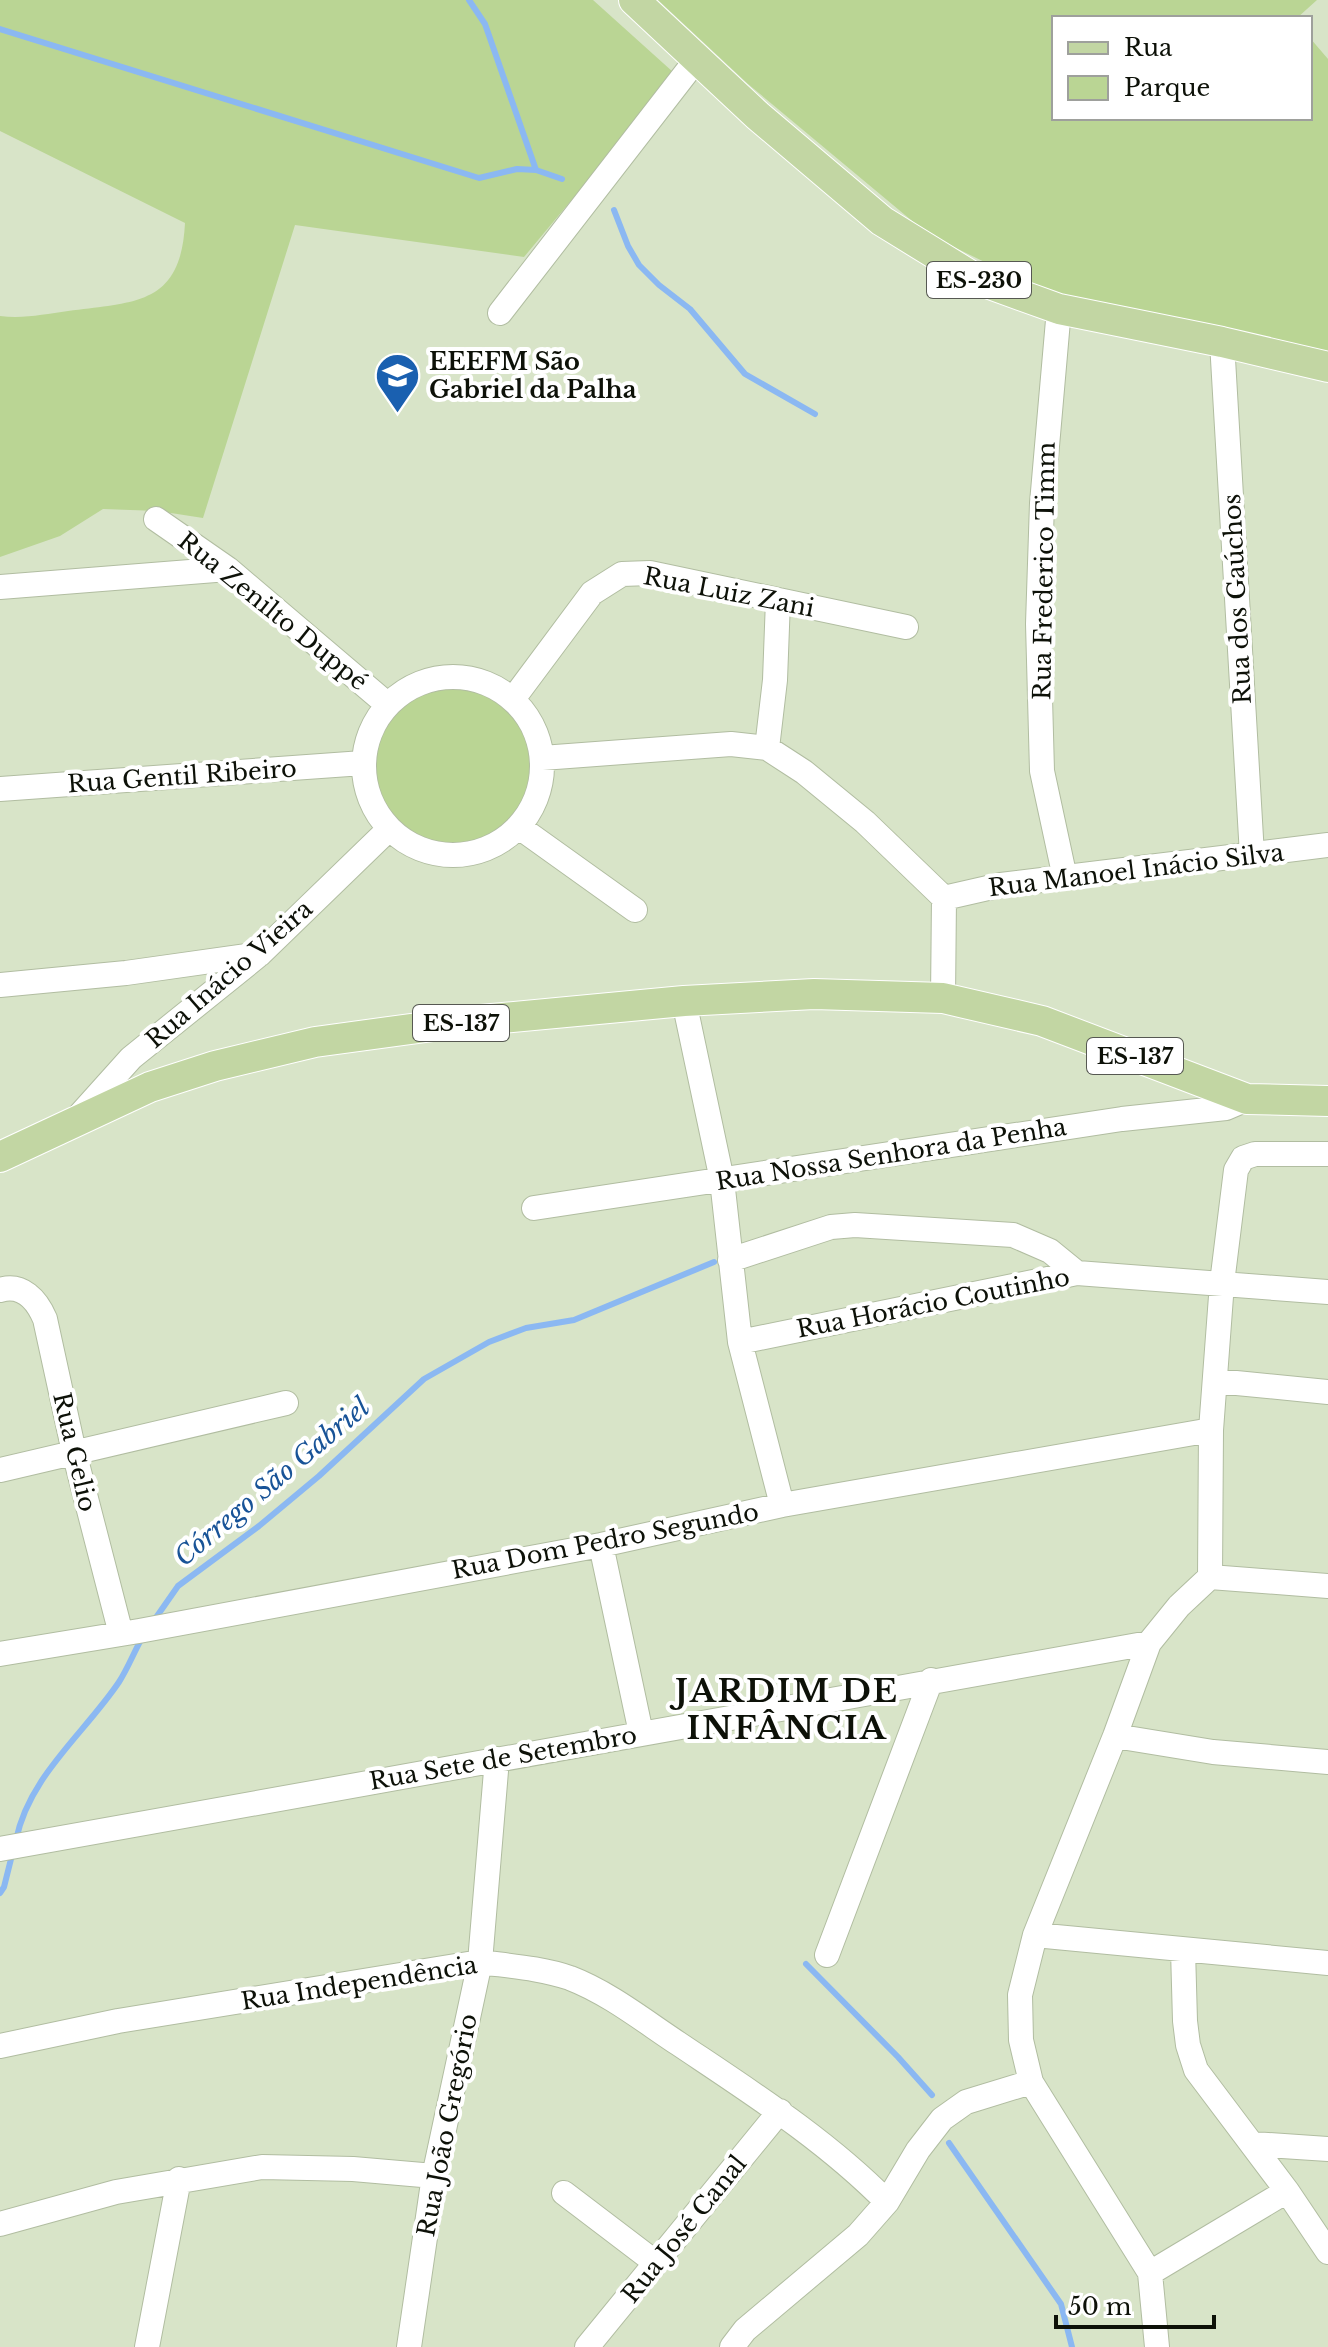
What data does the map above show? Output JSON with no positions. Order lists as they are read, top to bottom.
{
  "streets": {
    "main road": ["ES-230", "ES-137"],
    "street": [
      "Rua Frederico Timm",
      "Rua Luiz Zani",
      "Rua dos Gaúchos",
      "Rua Zenilto Duppé",
      "Rua Gentil Ribeiro",
      "Rua Manoel Inácio Silva",
      "Rua Inácio Vieira",
      "Rua Nossa Senhora da Penha",
      "Rua Horácio Coutinho",
      "Rua Gelio",
      "Rua Dom Pedro Segundo",
      "Rua Sete de Setembro",
      "Rua Independência",
      "Rua João Gregório",
      "Rua José Canal"
    ]
  },
  "crossings": [
    ["ES-230", "Rua Frederico Timm"],
    ["ES-230", "Rua dos Gaúchos"],
    ["Rua Frederico Timm", "Rua Manoel Inácio Silva"],
    ["Rua Luiz Zani", "Rua Zenilto Duppé"],
    ["Rua Luiz Zani", "Rua Gentil Ribeiro"],
    ["Rua Luiz Zani", "Rua Inácio Vieira"],
    ["Rua dos Gaúchos", "Rua Manoel Inácio Silva"],
    ["Rua Zenilto Duppé", "Rua Gentil Ribeiro"],
    ["Rua Zenilto Duppé", "Rua Inácio Vieira"],
    ["Rua Gentil Ribeiro", "Rua Inácio Vieira"],
    ["Rua Inácio Vieira", "ES-137"],
    ["ES-137", "Rua Nossa Senhora da Penha"],
    ["Rua Gelio", "Rua Dom Pedro Segundo"],
    ["Rua Sete de Setembro", "Rua João Gregório"],
    ["Rua Independência", "Rua João Gregório"],
    ["Rua Independência", "Rua José Canal"]
  ],
  "districts": ["JARDIM DE INFÂNCIA"],
  "water": ["Córrego São Gabriel"],
  "places": {
    "school or university": ["EEEFM São Gabriel da Palha"]
  },
  "legend": ["Rua", "Parque"],
  "scale_bar": "50 m"
}
